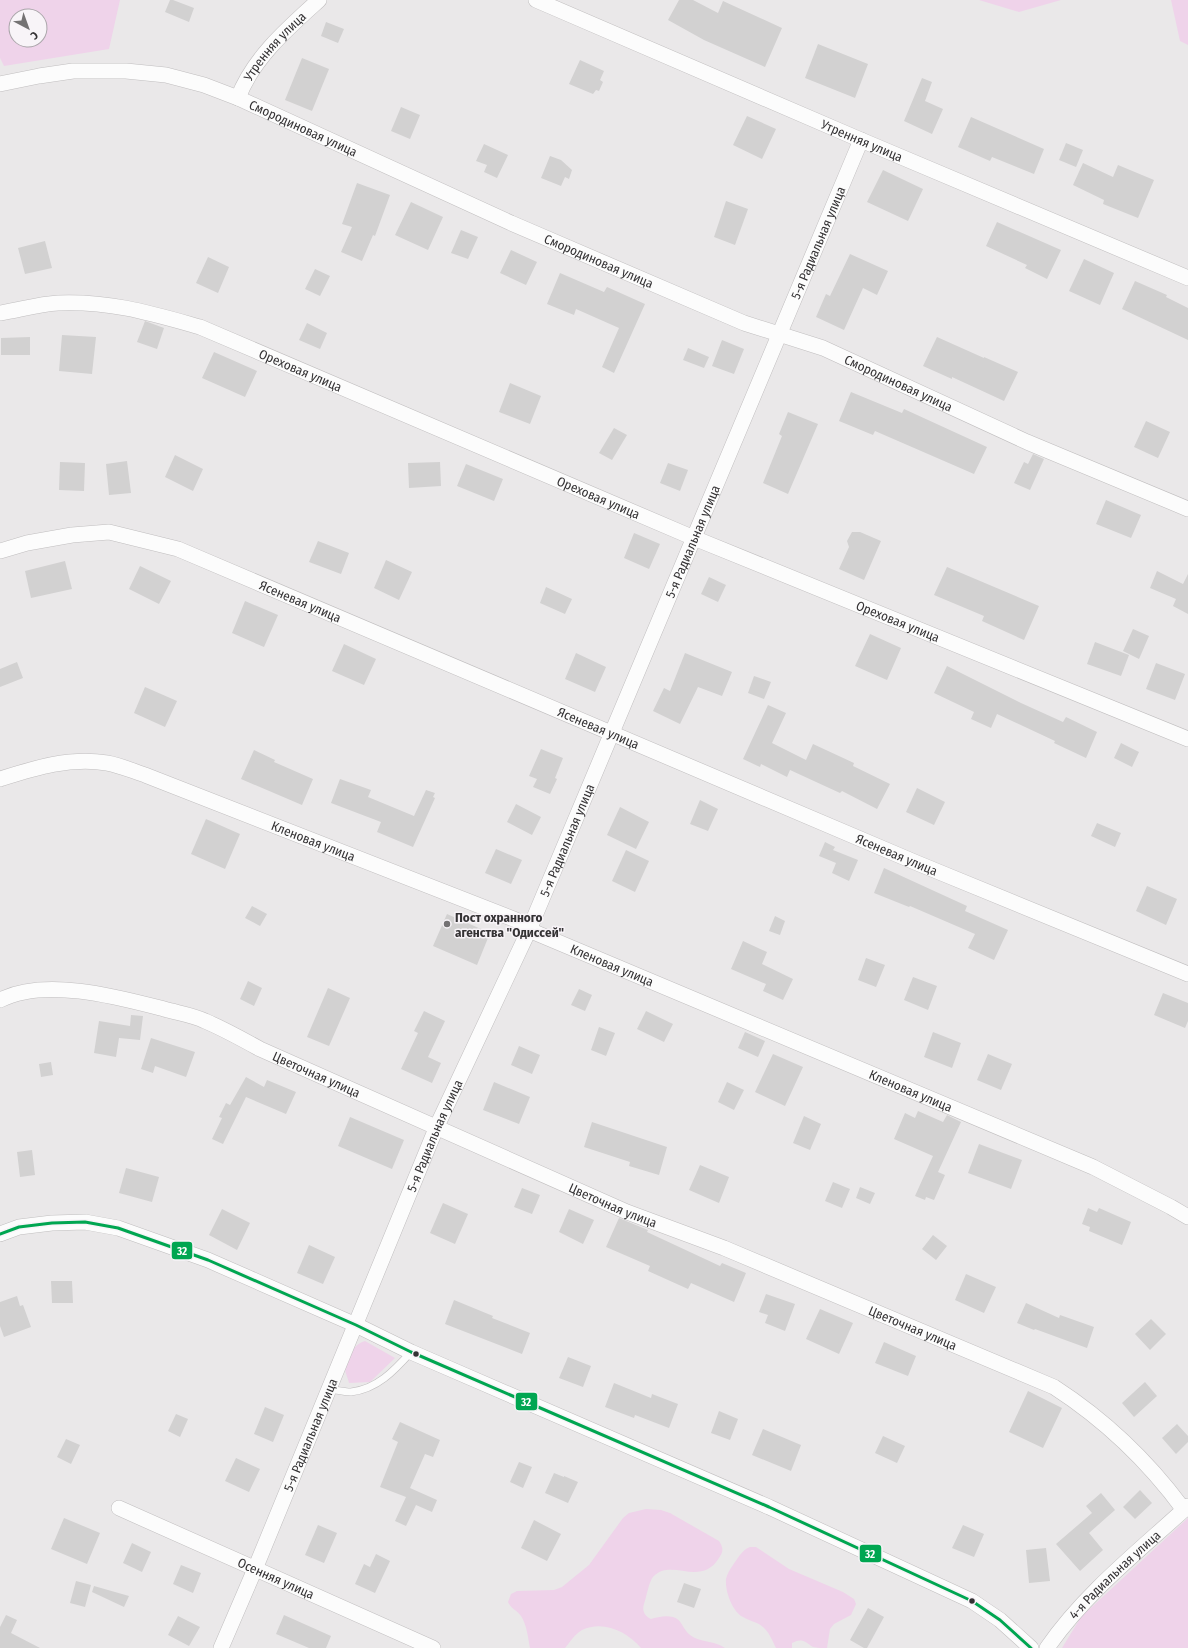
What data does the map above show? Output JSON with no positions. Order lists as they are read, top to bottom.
{
  "streets": {
    "street": [
      "Утренняя улица",
      "Смородиновая улица",
      "5-я Радиальная улица",
      "Ореховая улица",
      "Ясеневая улица",
      "Кленовая улица",
      "Цветочная улица",
      "4-я Радиальная улица",
      "Осенняя улица"
    ]
  },
  "crossings": [
    ["Утренняя улица", "Смородиновая улица"],
    ["Утренняя улица", "5-я Радиальная улица"],
    ["Смородиновая улица", "5-я Радиальная улица"],
    ["5-я Радиальная улица", "Ореховая улица"],
    ["5-я Радиальная улица", "Ясеневая улица"],
    ["5-я Радиальная улица", "Кленовая улица"],
    ["5-я Радиальная улица", "Цветочная улица"],
    ["5-я Радиальная улица", "Осенняя улица"],
    ["Цветочная улица", "4-я Радиальная улица"]
  ],
  "places": ["Пост охранного агенства \"Одисcей\""],
  "lines": ["transit line 32"],
  "north": "bottom right"
}
